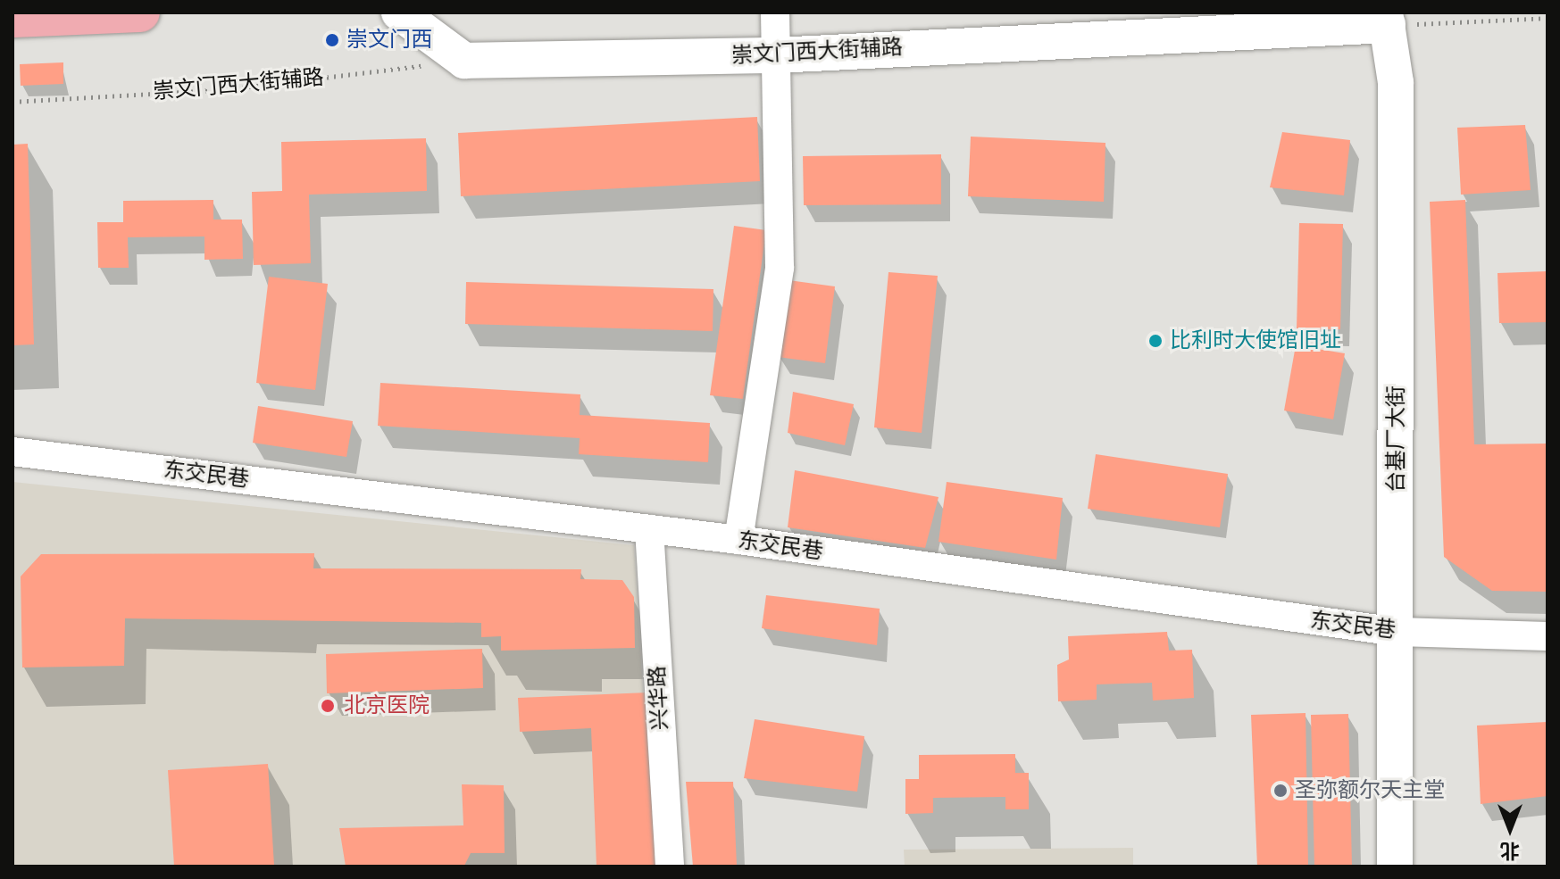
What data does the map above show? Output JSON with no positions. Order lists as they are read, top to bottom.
{
  "streets": {
    "street": [
      "崇文门西大街辅路",
      "台基厂大街",
      "东交民巷",
      "兴华路"
    ]
  },
  "crossings": [
    ["崇文门西大街辅路", "台基厂大街"],
    ["台基厂大街", "东交民巷"],
    ["东交民巷", "兴华路"]
  ],
  "places": [
    "崇文门西",
    "比利时大使馆旧址",
    "北京医院",
    "圣弥额尔天主堂"
  ],
  "north": "bottom"
}
